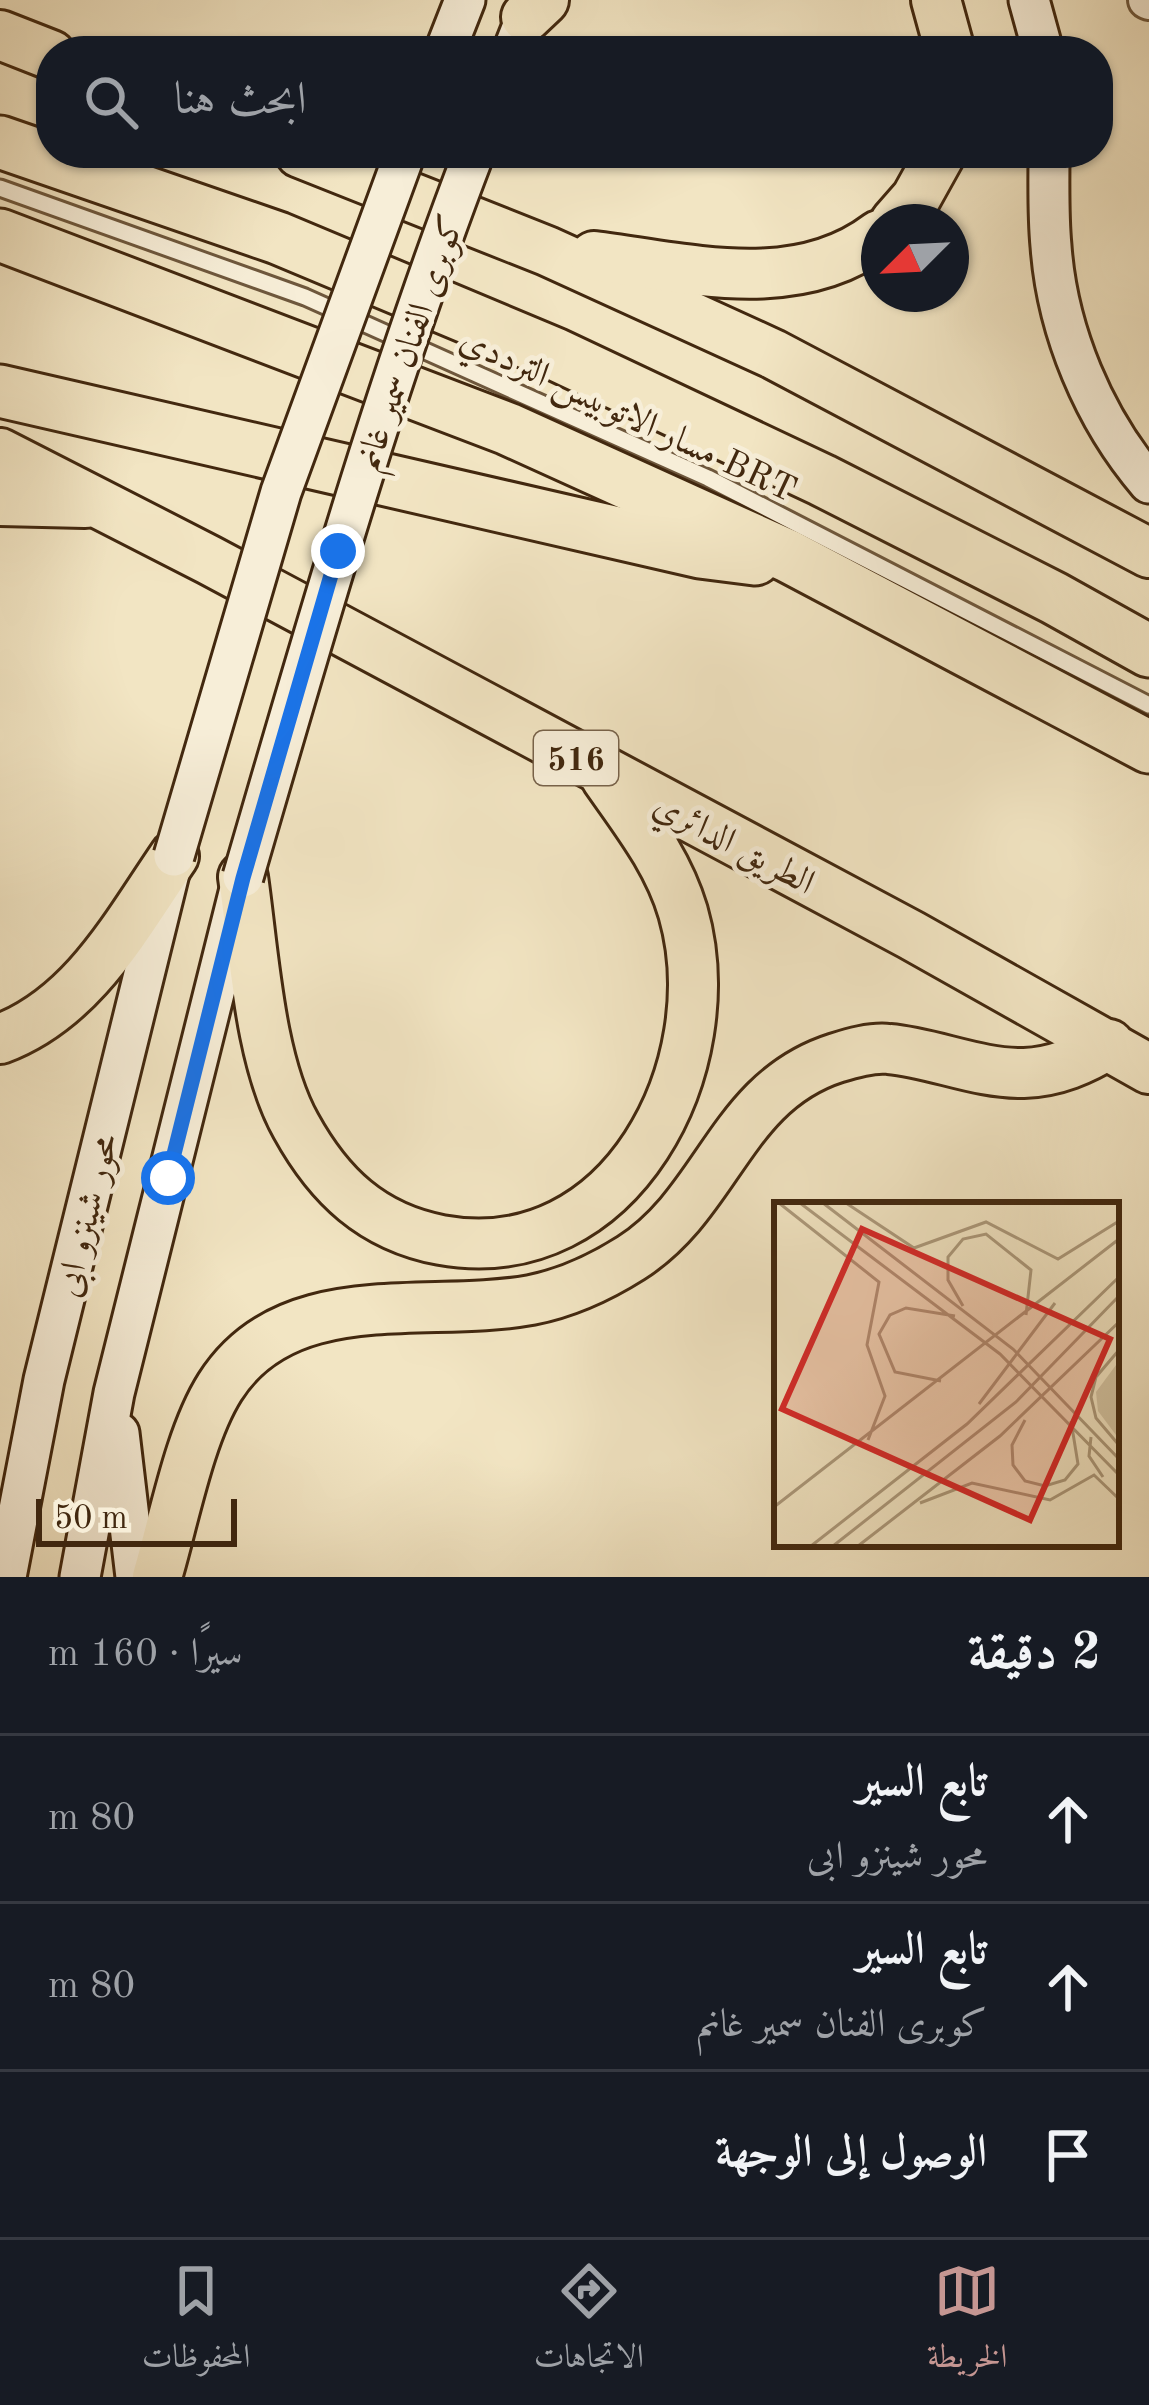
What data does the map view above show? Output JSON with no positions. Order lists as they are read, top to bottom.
{
  "streets": {
    "highway": ["516", "الطريق الدائري"],
    "main road": ["كوبرى الفنان سمير غانم", "محور شينزو ابى"],
    "lane": ["مسار الاتوبيس الترددي BRT"]
  },
  "crossings": [
    ["كوبرى الفنان سمير غانم", "محور شينزو ابى"]
  ],
  "scale_bar": "50 m",
  "north": "bottom left",
  "page": {
    "search": "ابحث هنا",
    "scale": "50 m",
    "heading": ["2 دقيقة", "سيرًا · 160 m"],
    "list": [
      ["تابع السير", "محور شينزو ابى", "80 m"],
      ["تابع السير", "كوبرى الفنان سمير غانم", "80 m"],
      "الوصول إلى الوجهة"
    ],
    "nav": ["الخريطة", "الاتجاهات", "المحفوظات"]
  }
}
